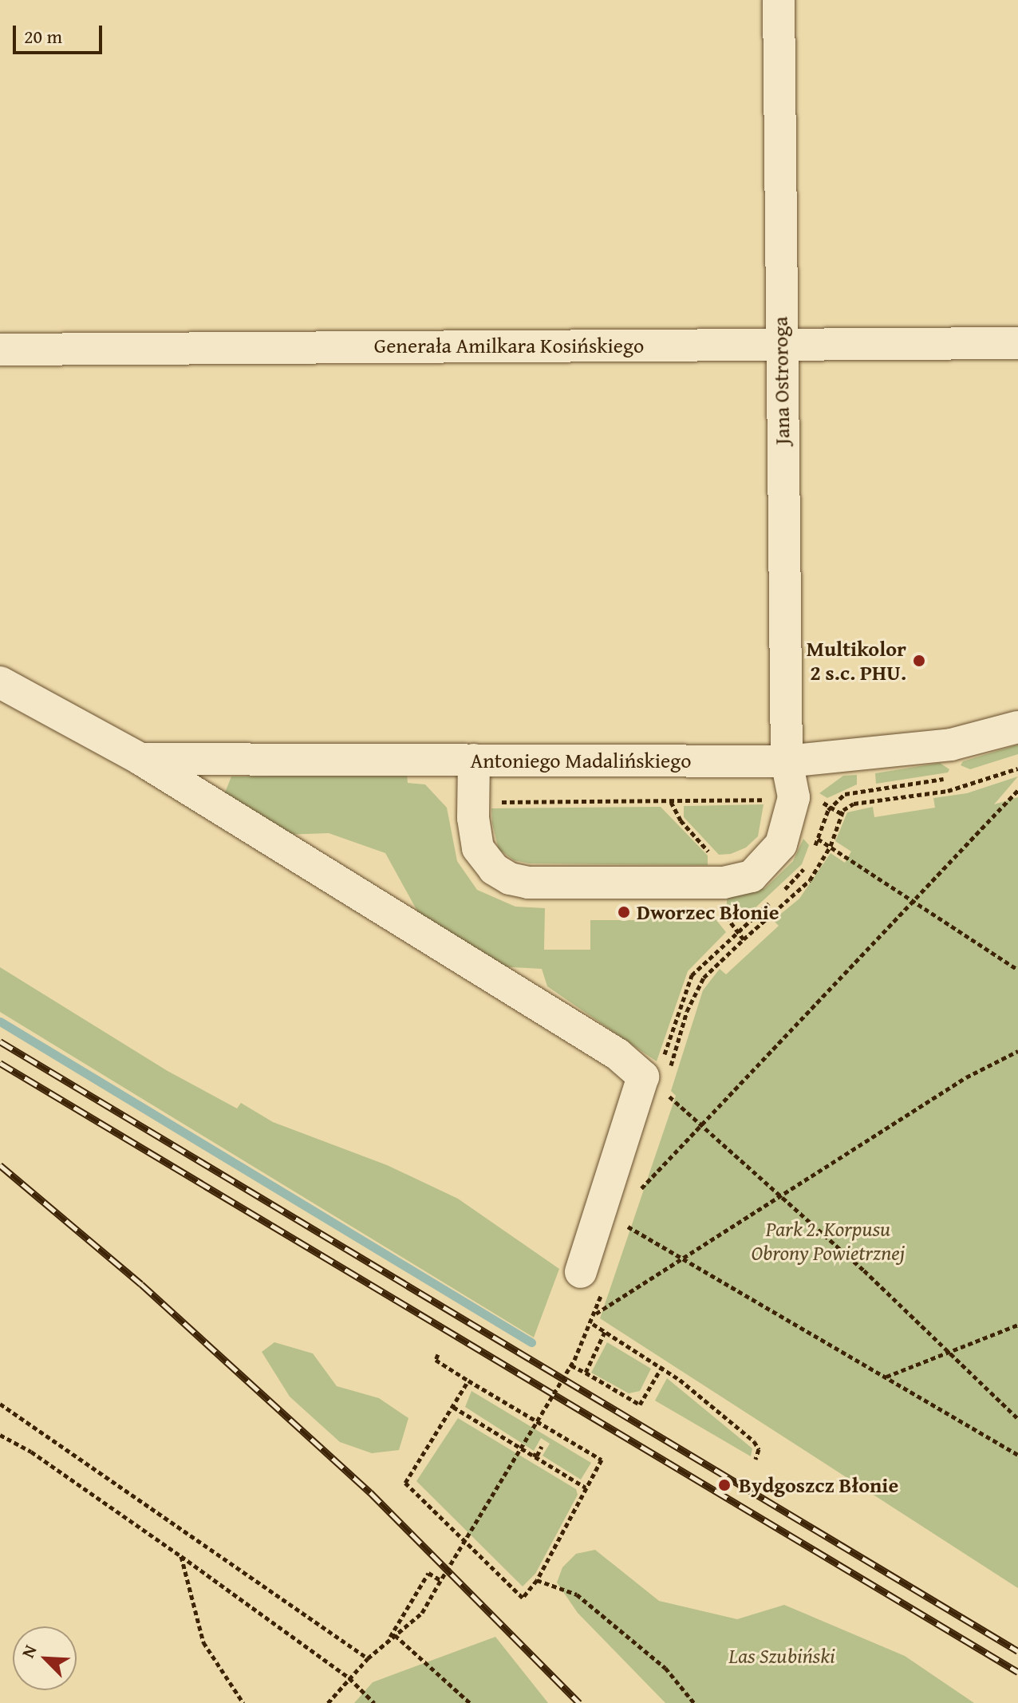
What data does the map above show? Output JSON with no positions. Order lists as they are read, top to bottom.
{
  "streets": {
    "street": ["Generała Amilkara Kosińskiego", "Jana Ostroroga", "Antoniego Madalińskiego"]
  },
  "crossings": [
    ["Generała Amilkara Kosińskiego", "Jana Ostroroga"],
    ["Jana Ostroroga", "Antoniego Madalińskiego"]
  ],
  "parks": ["Park 2. Korpusu Obrony Powietrznej", "Las Szubiński"],
  "places": ["Multikolor 2 s.c. PHU.", "Dworzec Błonie", "Bydgoszcz Błonie"],
  "scale_bar": "20 m",
  "north": "top left"
}
